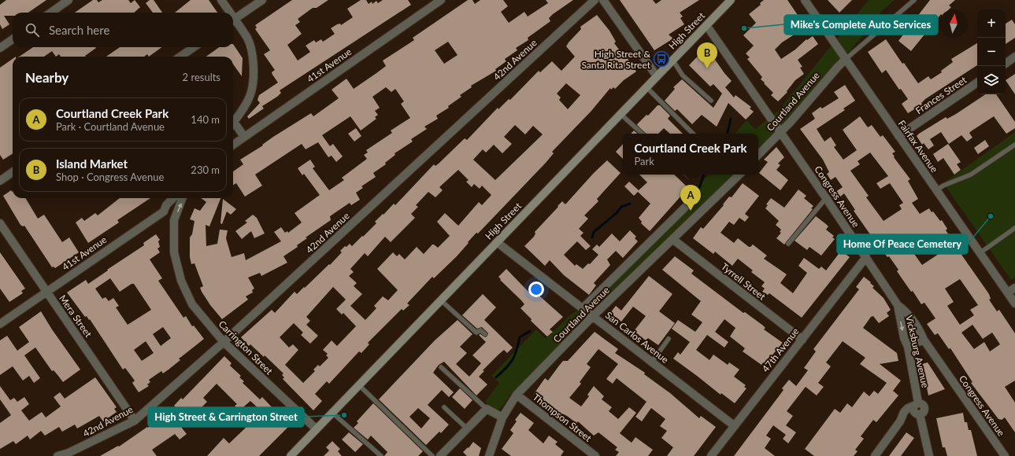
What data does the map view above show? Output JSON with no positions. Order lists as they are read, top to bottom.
{
  "streets": {
    "main road": ["High Street"],
    "street": [
      "42nd Avenue",
      "41st Avenue",
      "Frances Street",
      "Courtland Avenue",
      "Fairfax Avenue",
      "Congress Avenue",
      "Tyrrell Street",
      "Mera Street",
      "San Carlos Avenue",
      "Carrington Street",
      "47th Avenue",
      "Vicksburg Avenue",
      "Thompson Street"
    ]
  },
  "crossings": [
    ["High Street", "Congress Avenue"],
    ["High Street", "San Carlos Avenue"],
    ["High Street", "Carrington Street"],
    ["42nd Avenue", "Mera Street"],
    ["42nd Avenue", "Carrington Street"],
    ["41st Avenue", "Mera Street"],
    ["Frances Street", "Fairfax Avenue"],
    ["Courtland Avenue", "Fairfax Avenue"],
    ["Courtland Avenue", "Congress Avenue"],
    ["Courtland Avenue", "Tyrrell Street"],
    ["Courtland Avenue", "San Carlos Avenue"],
    ["Courtland Avenue", "Thompson Street"],
    ["Congress Avenue", "47th Avenue"],
    ["Congress Avenue", "Vicksburg Avenue"],
    ["Tyrrell Street", "47th Avenue"],
    ["San Carlos Avenue", "47th Avenue"]
  ],
  "one_way": ["Vicksburg Avenue"],
  "places": {
    "other": ["Mike's Complete Auto Services", "Home Of Peace Cemetery", "High Street & Carrington Street"],
    "bus stop": ["High Street & Santa Rita Street"]
  },
  "north": "top",
  "page": {
    "map_buttons": ["+", "−"],
    "search": "Search here",
    "pins": ["B", "A"],
    "heading": ["Nearby", "2 results"],
    "list": [
      {
        "mark": "A",
        "name": "Courtland Creek Park",
        "note": "Park · Courtland Avenue",
        "value": "140 m"
      },
      {
        "mark": "B",
        "name": "Island Market",
        "note": "Shop · Congress Avenue",
        "value": "230 m"
      }
    ],
    "popup": ["Courtland Creek Park", "Park"]
  }
}
